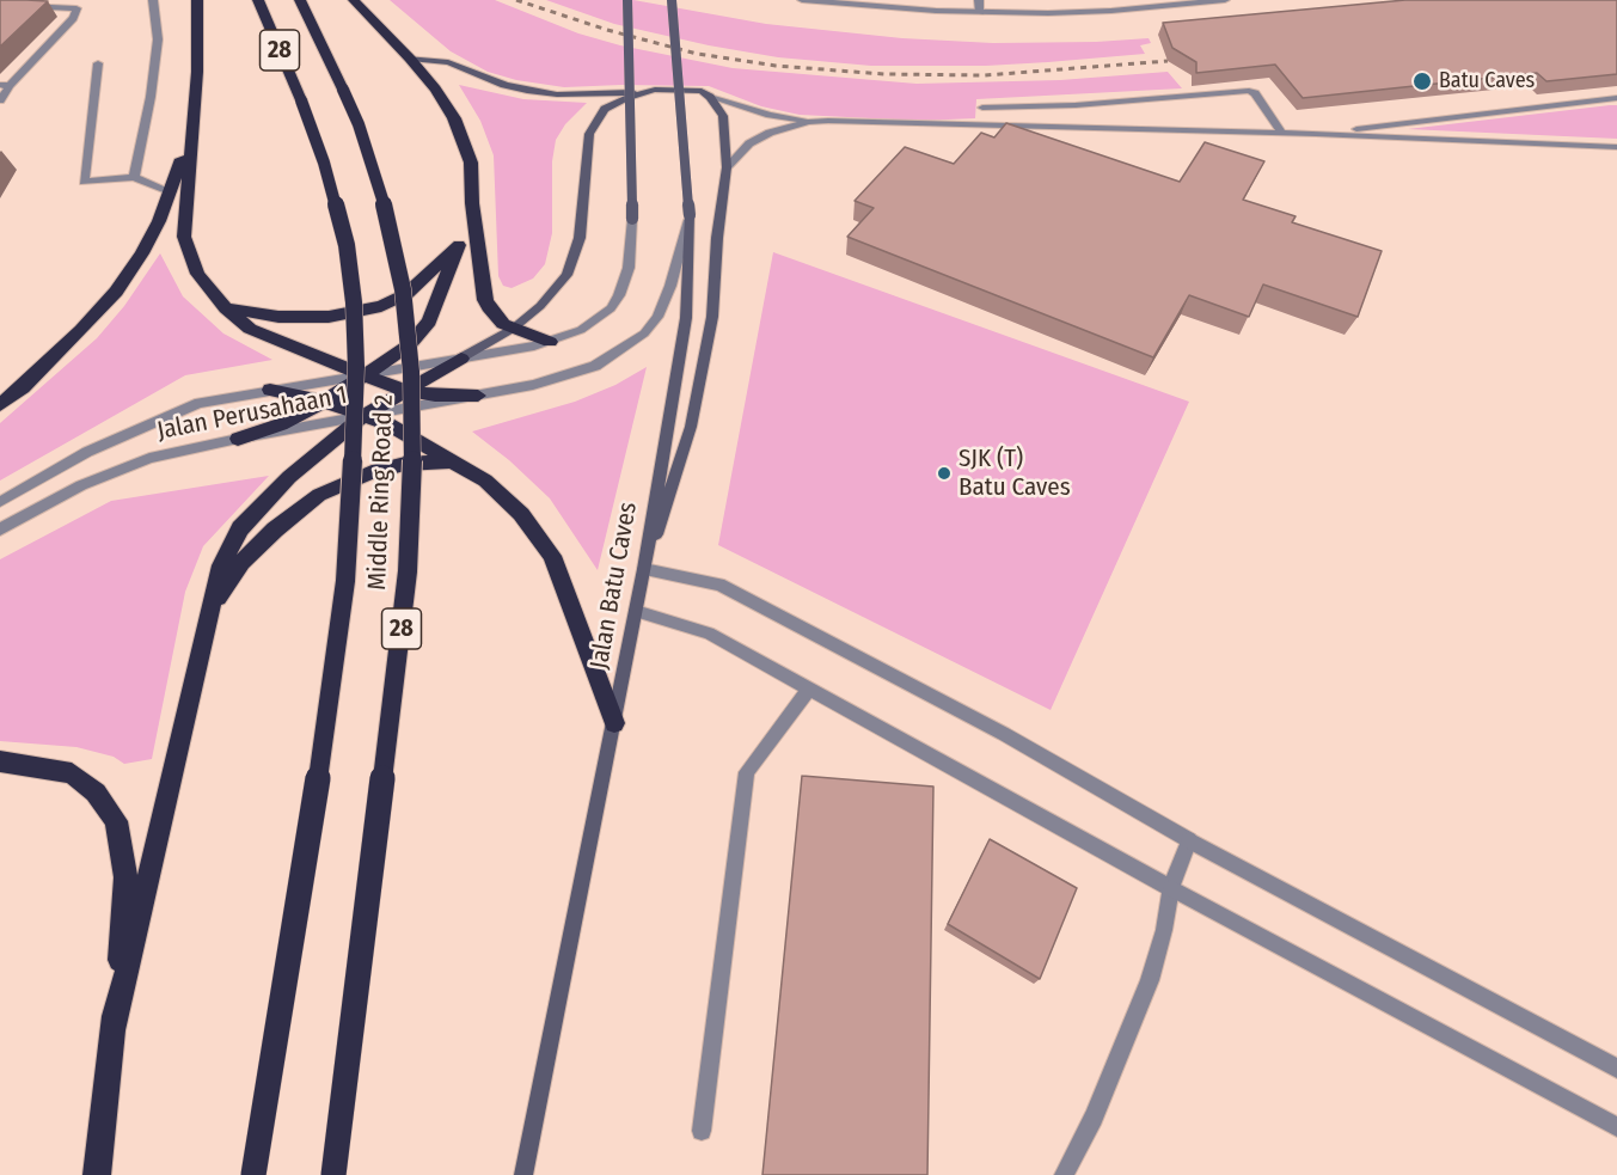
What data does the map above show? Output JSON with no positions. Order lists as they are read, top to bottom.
{
  "streets": {
    "highway": ["28", "Middle Ring Road 2"],
    "main road": ["Jalan Batu Caves"],
    "street": ["Jalan Perusahaan 1"]
  },
  "crossings": [
    ["Jalan Perusahaan 1", "Jalan Batu Caves"]
  ],
  "places": ["Batu Caves", "SJK (T) Batu Caves"]
}
